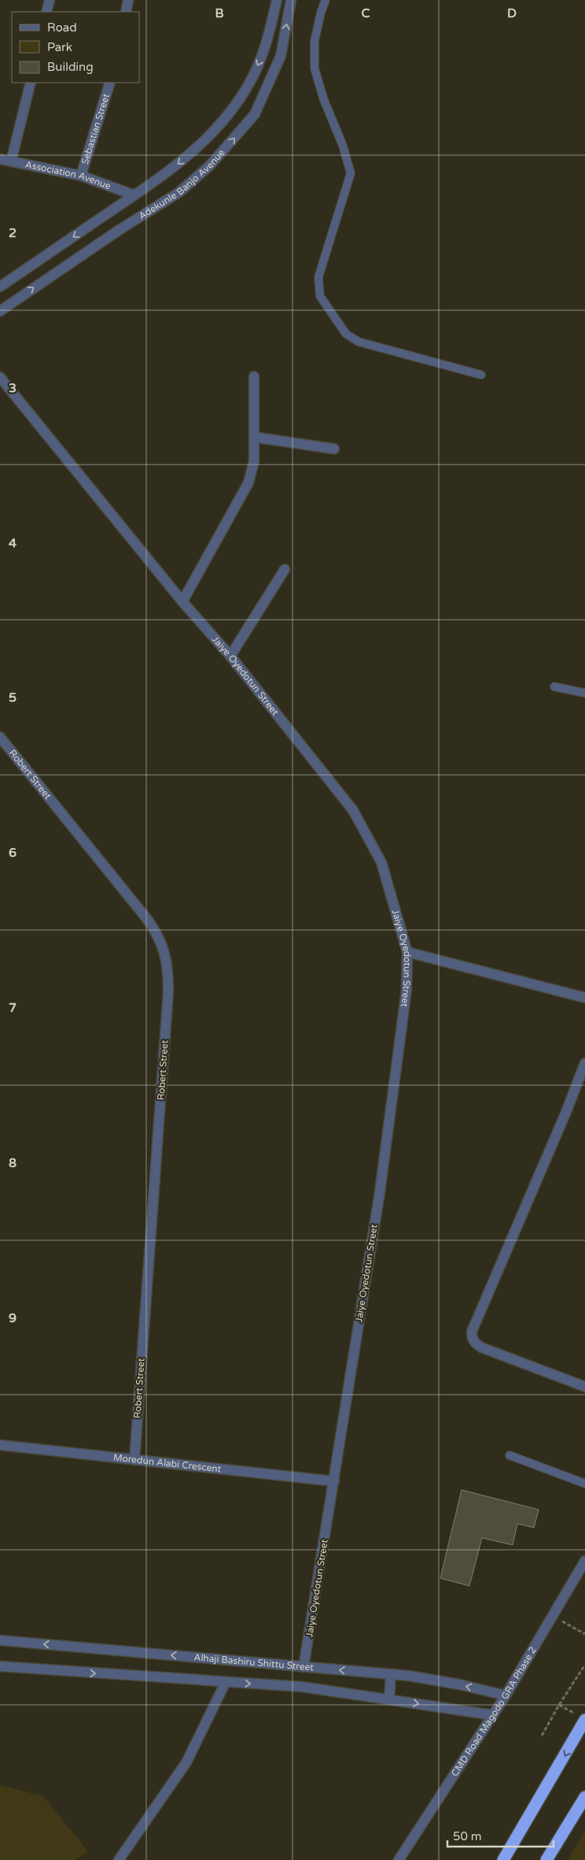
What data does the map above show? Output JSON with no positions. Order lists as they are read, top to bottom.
{
  "streets": {
    "street": [
      "Sebastian Street",
      "Association Avenue",
      "Adekunle Banjo Avenue",
      "Jaiye Oyedotun Street",
      "Robert Street",
      "Moredun Alabi Crescent",
      "Alhaji Bashiru Shittu Street",
      "CMD Road Magodo GRA Phase 2"
    ]
  },
  "crossings": [
    ["Sebastian Street", "Association Avenue"],
    ["Association Avenue", "Adekunle Banjo Avenue"],
    ["Jaiye Oyedotun Street", "Moredun Alabi Crescent"],
    ["Jaiye Oyedotun Street", "Alhaji Bashiru Shittu Street"],
    ["Robert Street", "Moredun Alabi Crescent"],
    ["Alhaji Bashiru Shittu Street", "CMD Road Magodo GRA Phase 2"]
  ],
  "legend": ["Road", "Park", "Building"],
  "scale_bar": "50 m",
  "grid": {
    "columns": ["B", "C", "D"],
    "rows": [
      "2",
      "3",
      "4",
      "5",
      "6",
      "7",
      "8",
      "9"
    ]
  }
}
